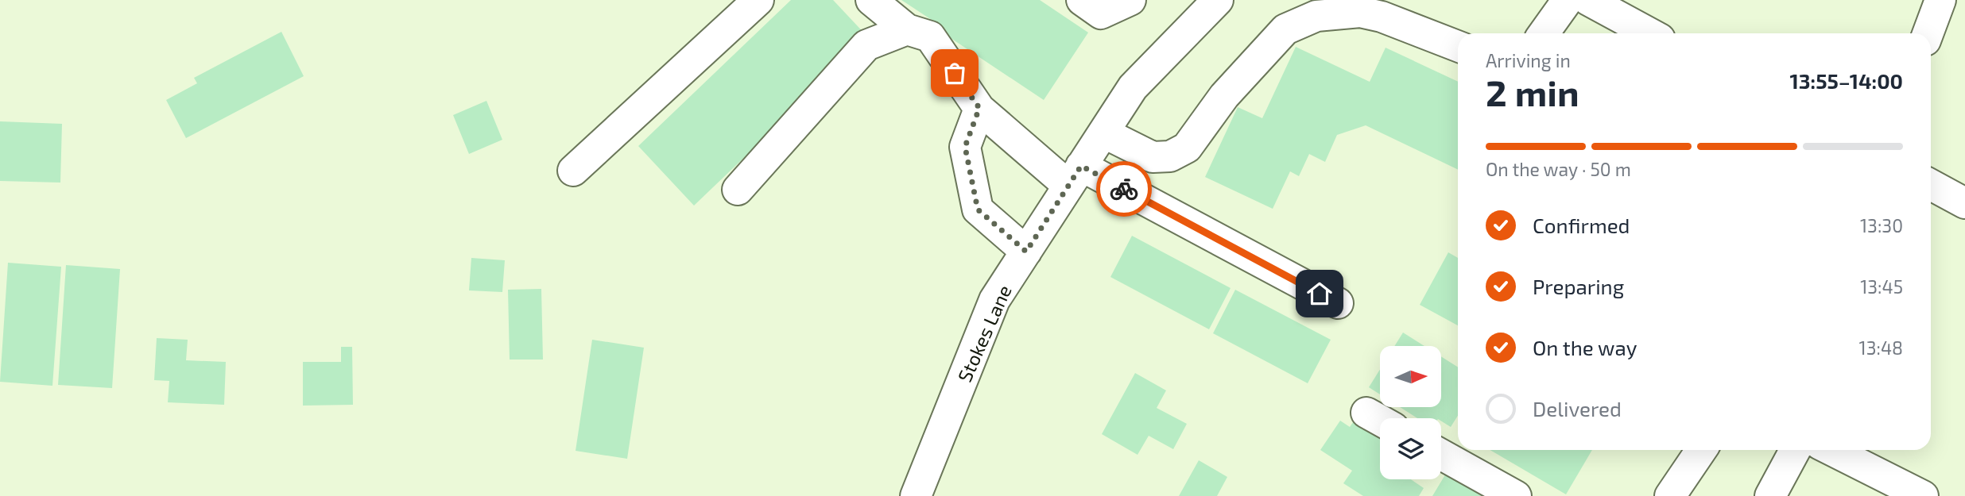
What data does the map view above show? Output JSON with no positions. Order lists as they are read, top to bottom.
{
  "streets": {
    "street": ["Stokes Lane"]
  },
  "north": "right",
  "page": {
    "heading": ["2 min", "Arriving in", "13:55–14:00"],
    "bar": "On the way · 50 m",
    "list": [
      ["Confirmed", "13:30"],
      ["Preparing", "13:45"],
      ["On the way", "13:48"],
      "Delivered"
    ]
  }
}
